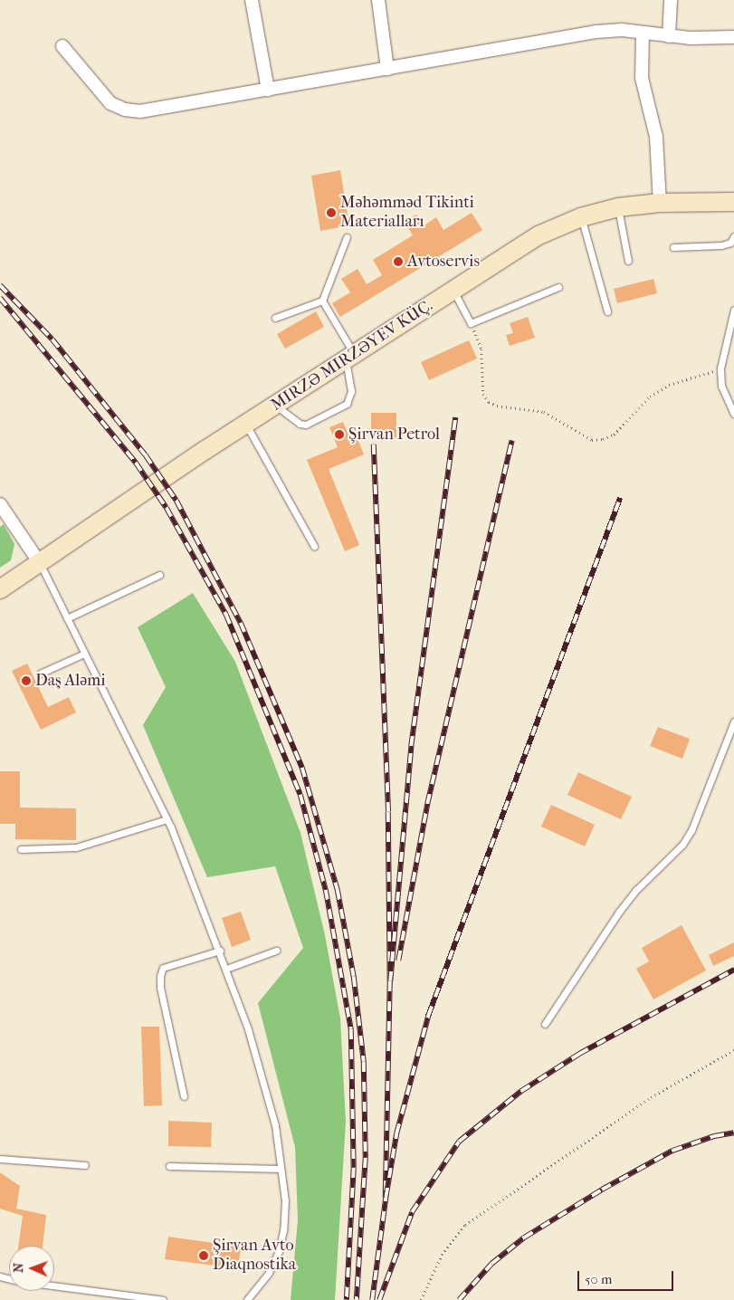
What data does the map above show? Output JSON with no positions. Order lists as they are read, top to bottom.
{
  "streets": {
    "main road": ["MIRZƏ MIRZƏYEV KÜÇ."]
  },
  "places": [
    "Məhəmməd Tikinti Materialları",
    "Avtoservis",
    "Şirvan Petrol",
    "Daş Aləmi",
    "Şirvan Avto Diaqnostika"
  ],
  "scale_bar": "50 m",
  "north": "left"
}
